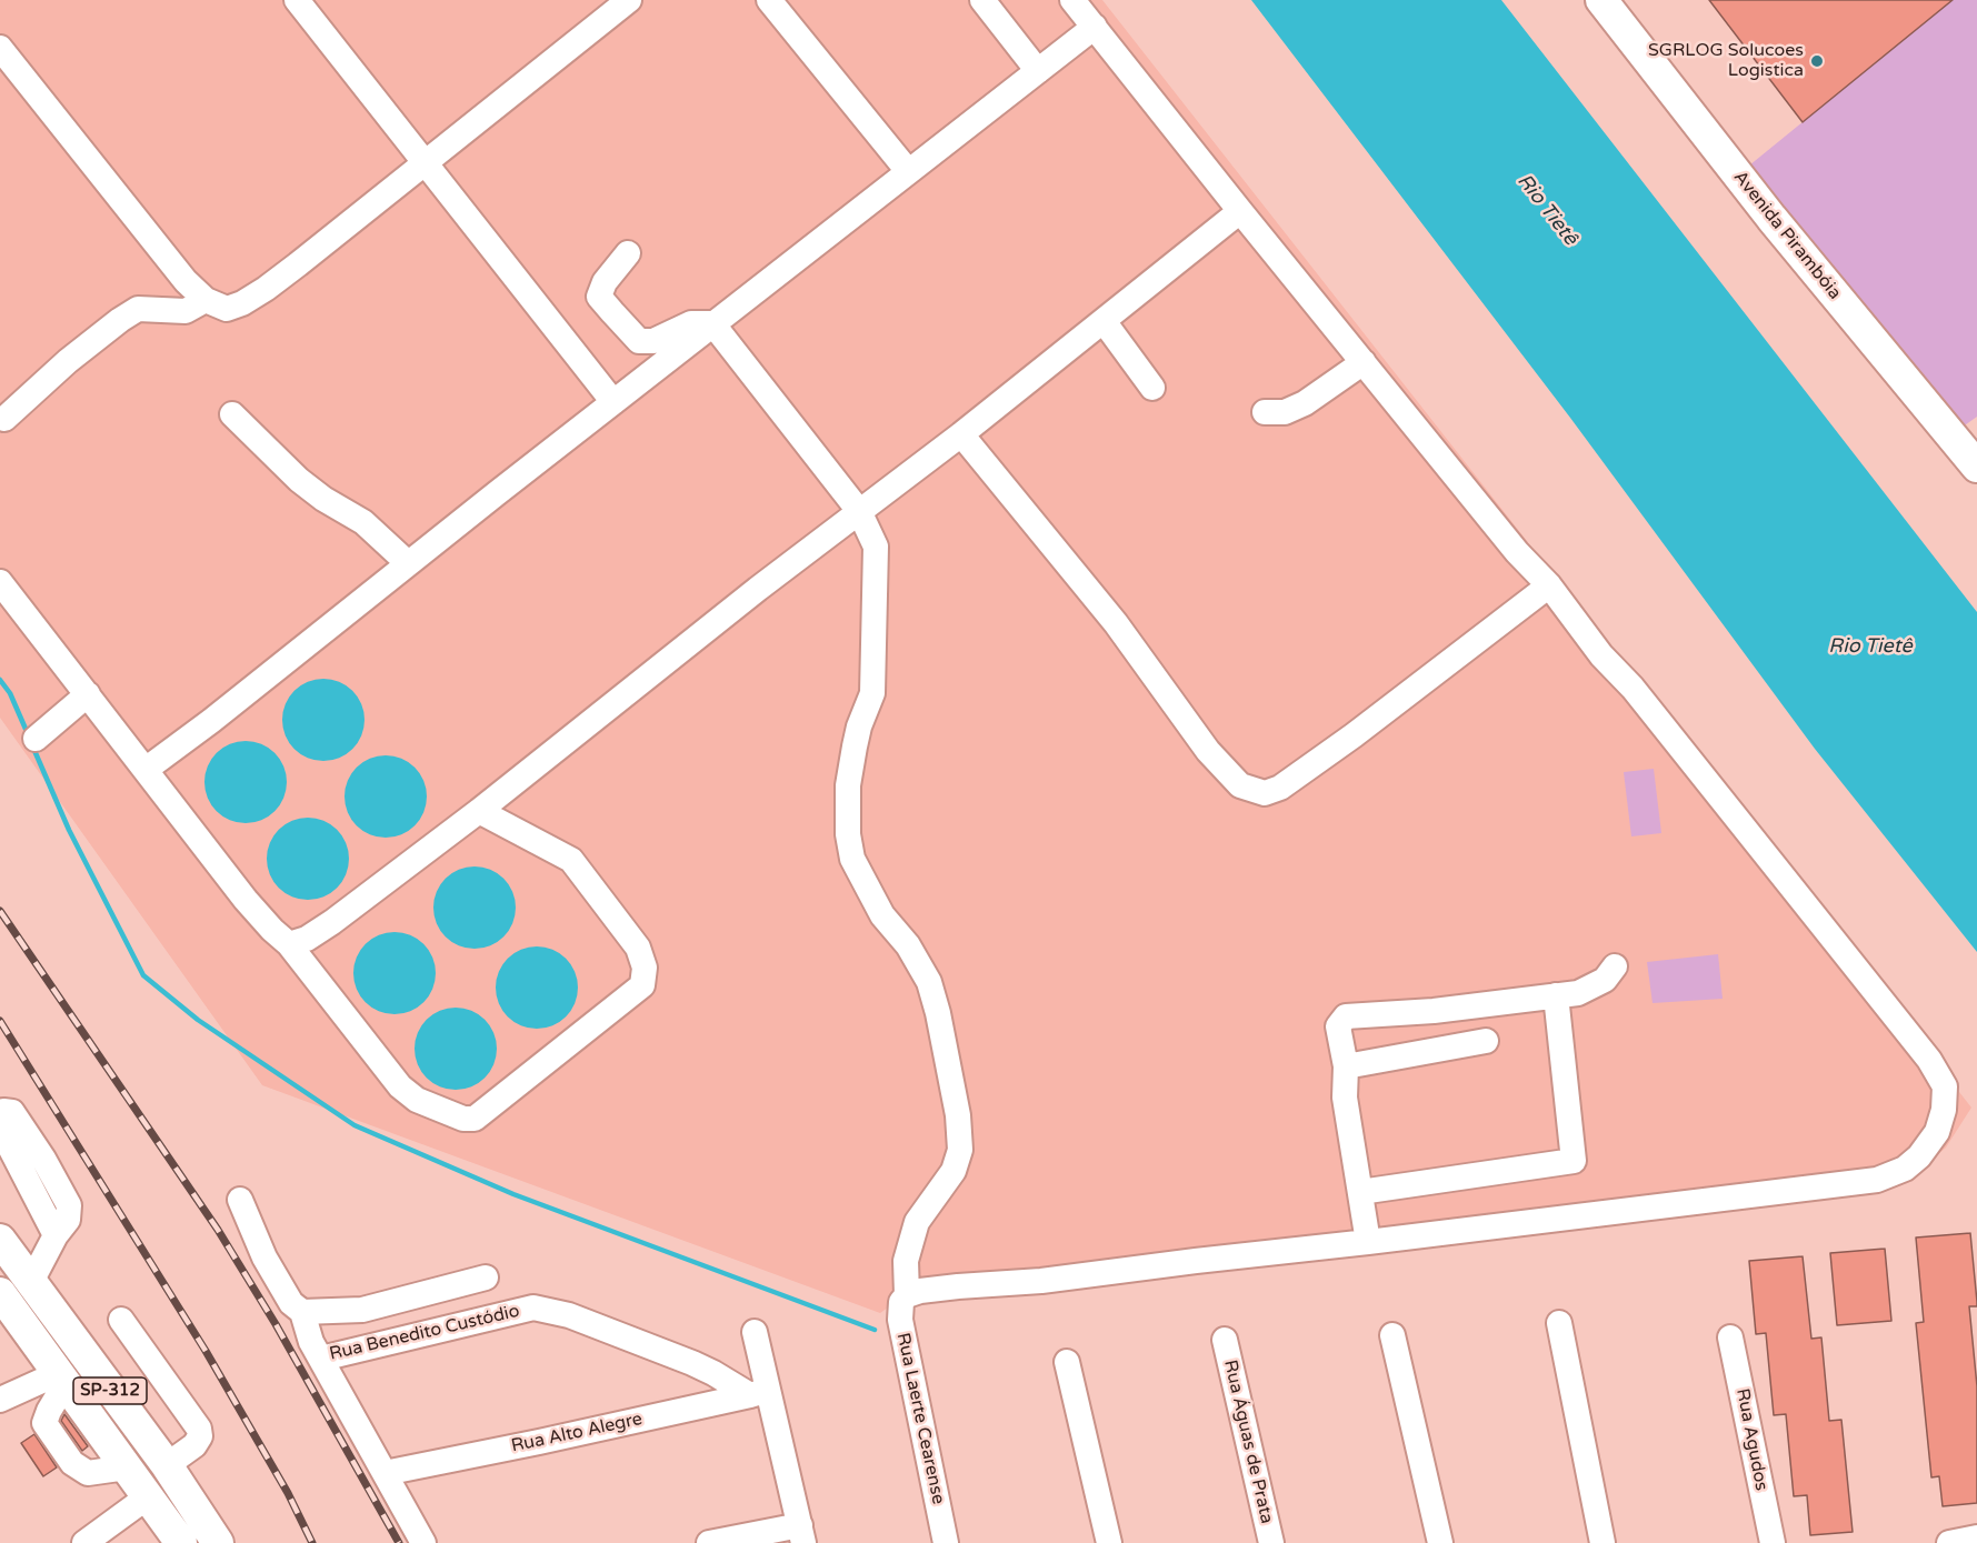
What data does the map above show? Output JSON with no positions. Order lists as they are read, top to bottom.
{
  "streets": {
    "main road": ["Avenida Pirambóia", "SP-312"],
    "street": [
      "Rua Benedito Custódio",
      "Rua Laerte Cearense",
      "Rua Alto Alegre",
      "Rua Agudos",
      "Rua Águas de Prata"
    ]
  },
  "crossings": [
    ["Rua Benedito Custódio", "Rua Alto Alegre"]
  ],
  "water": ["Rio Tietê"],
  "places": ["SGRLOG Solucoes Logistica"]
}
